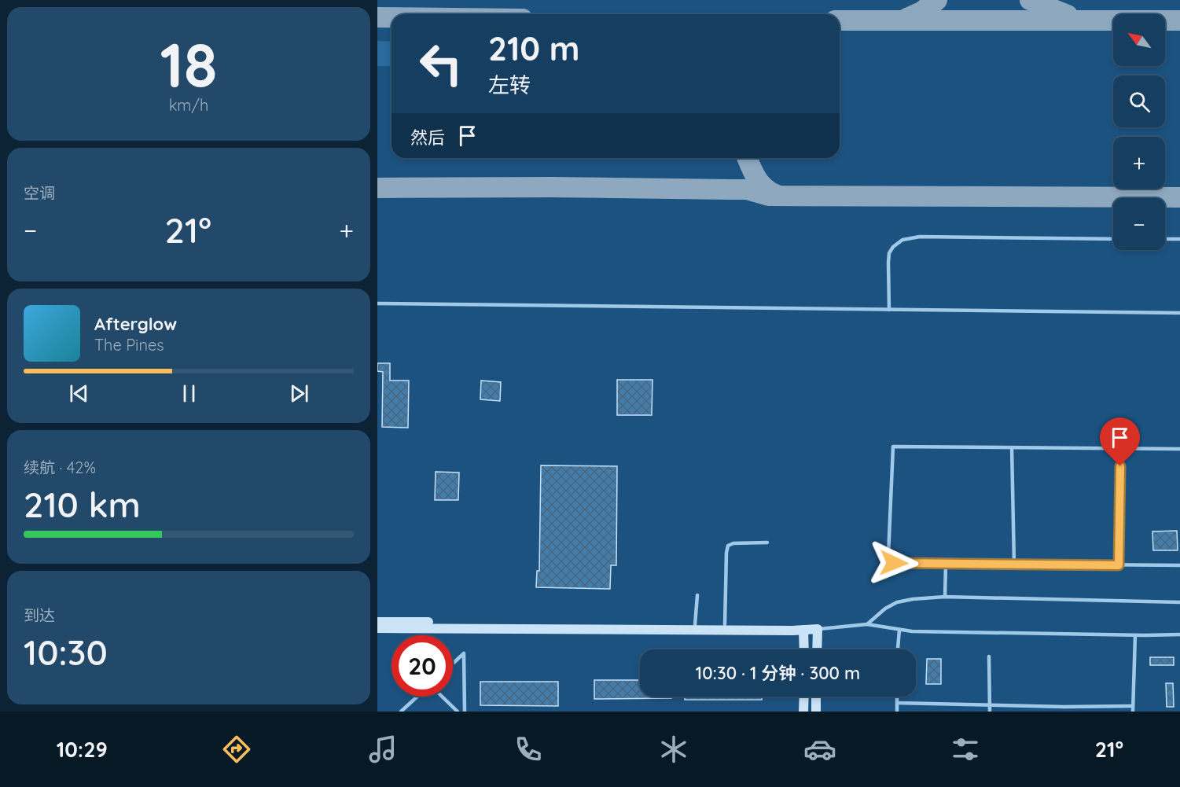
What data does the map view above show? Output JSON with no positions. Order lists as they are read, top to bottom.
{
  "north": "top left",
  "page": {
    "tile": [
      ["18", "km/h"],
      "空调",
      ["续航 · 42%", "210 km"],
      ["到达", "10:30"]
    ],
    "map_buttons": ["+", "−"],
    "turn": ["210 m", "左转"],
    "then": "然后",
    "heat": ["−", "21°", "+"],
    "song": ["Afterglow", "The Pines"],
    "limit": "20",
    "trip": "10:30 · 1 分钟 · 300 m",
    "tabs": ["10:29", "21°"]
  }
}
